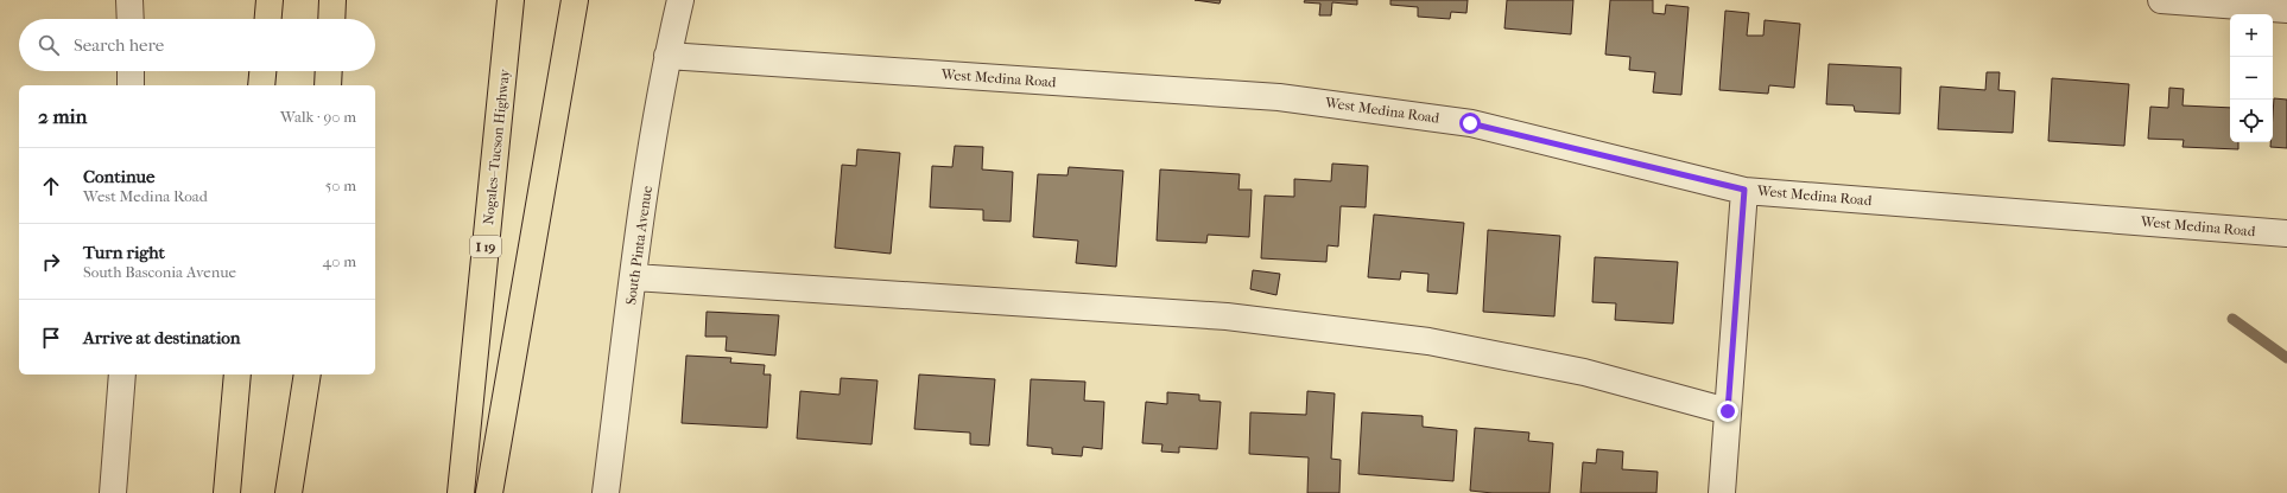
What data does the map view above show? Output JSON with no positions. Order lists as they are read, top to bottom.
{
  "streets": {
    "highway": ["Nogales–Tucson Highway", "I 19"],
    "street": ["West Medina Road", "South Pinta Avenue"]
  },
  "crossings": [
    ["West Medina Road", "South Pinta Avenue"]
  ],
  "page": {
    "map_buttons": ["+", "−"],
    "search": "Search here",
    "heading": ["2 min", "Walk · 90 m"],
    "list": [
      ["Continue", "West Medina Road", "50 m"],
      ["Turn right", "South Basconia Avenue", "40 m"],
      "Arrive at destination"
    ]
  }
}
